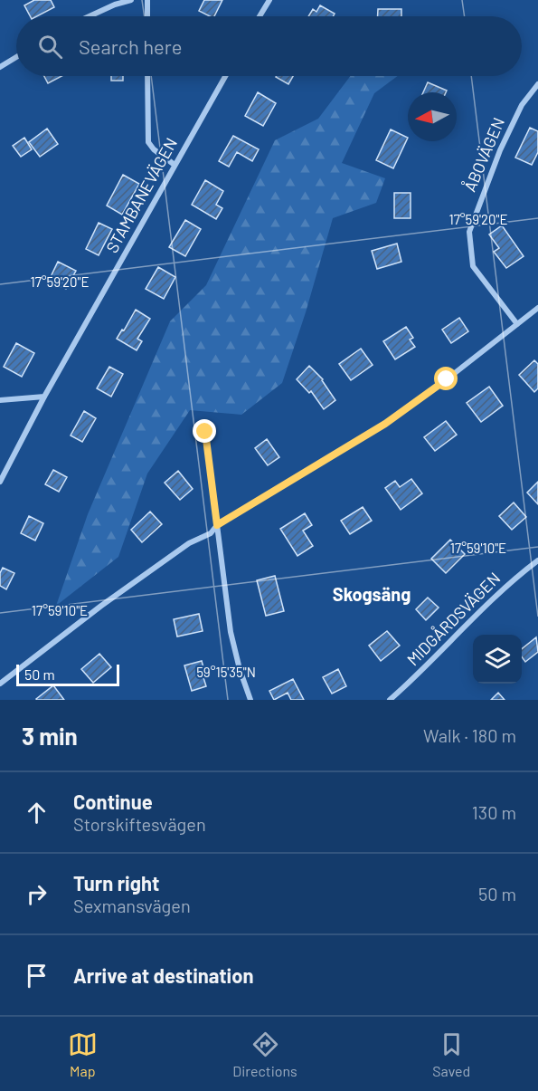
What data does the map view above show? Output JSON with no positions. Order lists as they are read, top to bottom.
{
  "streets": {
    "street": ["ÅBOVÄGEN", "STAMBANEVÄGEN", "MIDGÅRDSVÄGEN"]
  },
  "districts": ["Skogsäng"],
  "scale_bar": "50 m",
  "north": "left",
  "page": {
    "search": "Search here",
    "scale": "50 m",
    "heading": ["3 min", "Walk · 180 m"],
    "list": [
      ["Continue", "Storskiftesvägen", "130 m"],
      ["Turn right", "Sexmansvägen", "50 m"],
      "Arrive at destination"
    ],
    "nav": ["Map", "Directions", "Saved"]
  },
  "coordinates": ["17°59'20\"E", "17°59'10\"E", "59°15'35\"N"]
}
